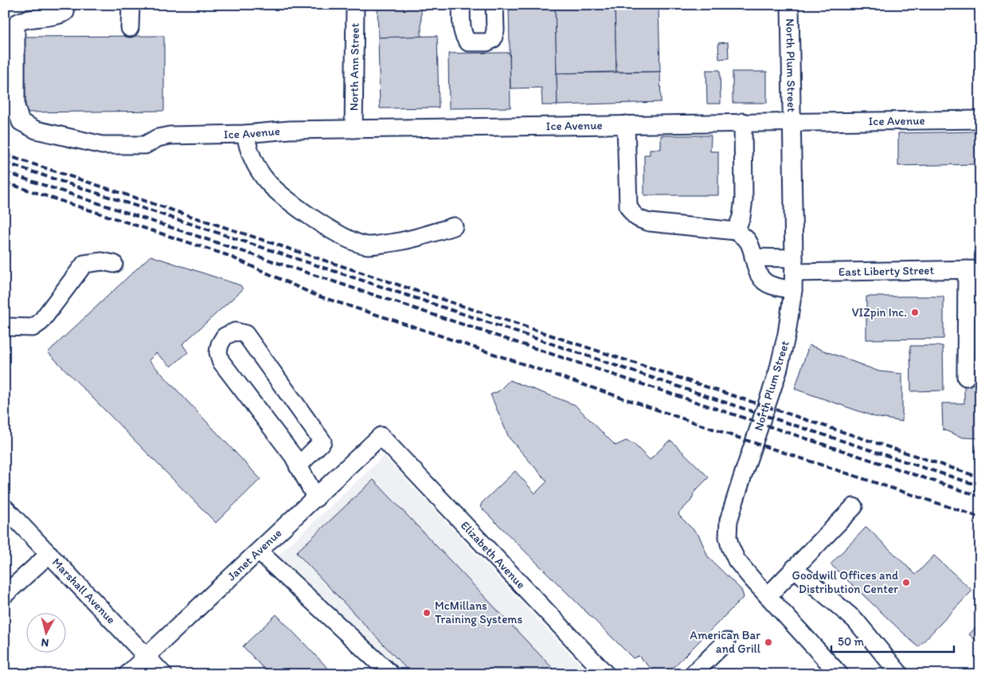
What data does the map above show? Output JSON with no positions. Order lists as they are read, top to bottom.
{
  "streets": {
    "street": [
      "North Plum Street",
      "North Ann Street",
      "Ice Avenue",
      "East Liberty Street",
      "Janet Avenue",
      "Elizabeth Avenue",
      "Marshall Avenue"
    ]
  },
  "crossings": [
    ["North Plum Street", "Ice Avenue"],
    ["North Plum Street", "East Liberty Street"],
    ["North Ann Street", "Ice Avenue"],
    ["Janet Avenue", "Elizabeth Avenue"],
    ["Janet Avenue", "Marshall Avenue"]
  ],
  "places": [
    "VIZpin Inc.",
    "Goodwill Offices and Distribution Center",
    "McMillans Training Systems",
    "American Bar and Grill"
  ],
  "scale_bar": "50 m",
  "north": "bottom"
}
